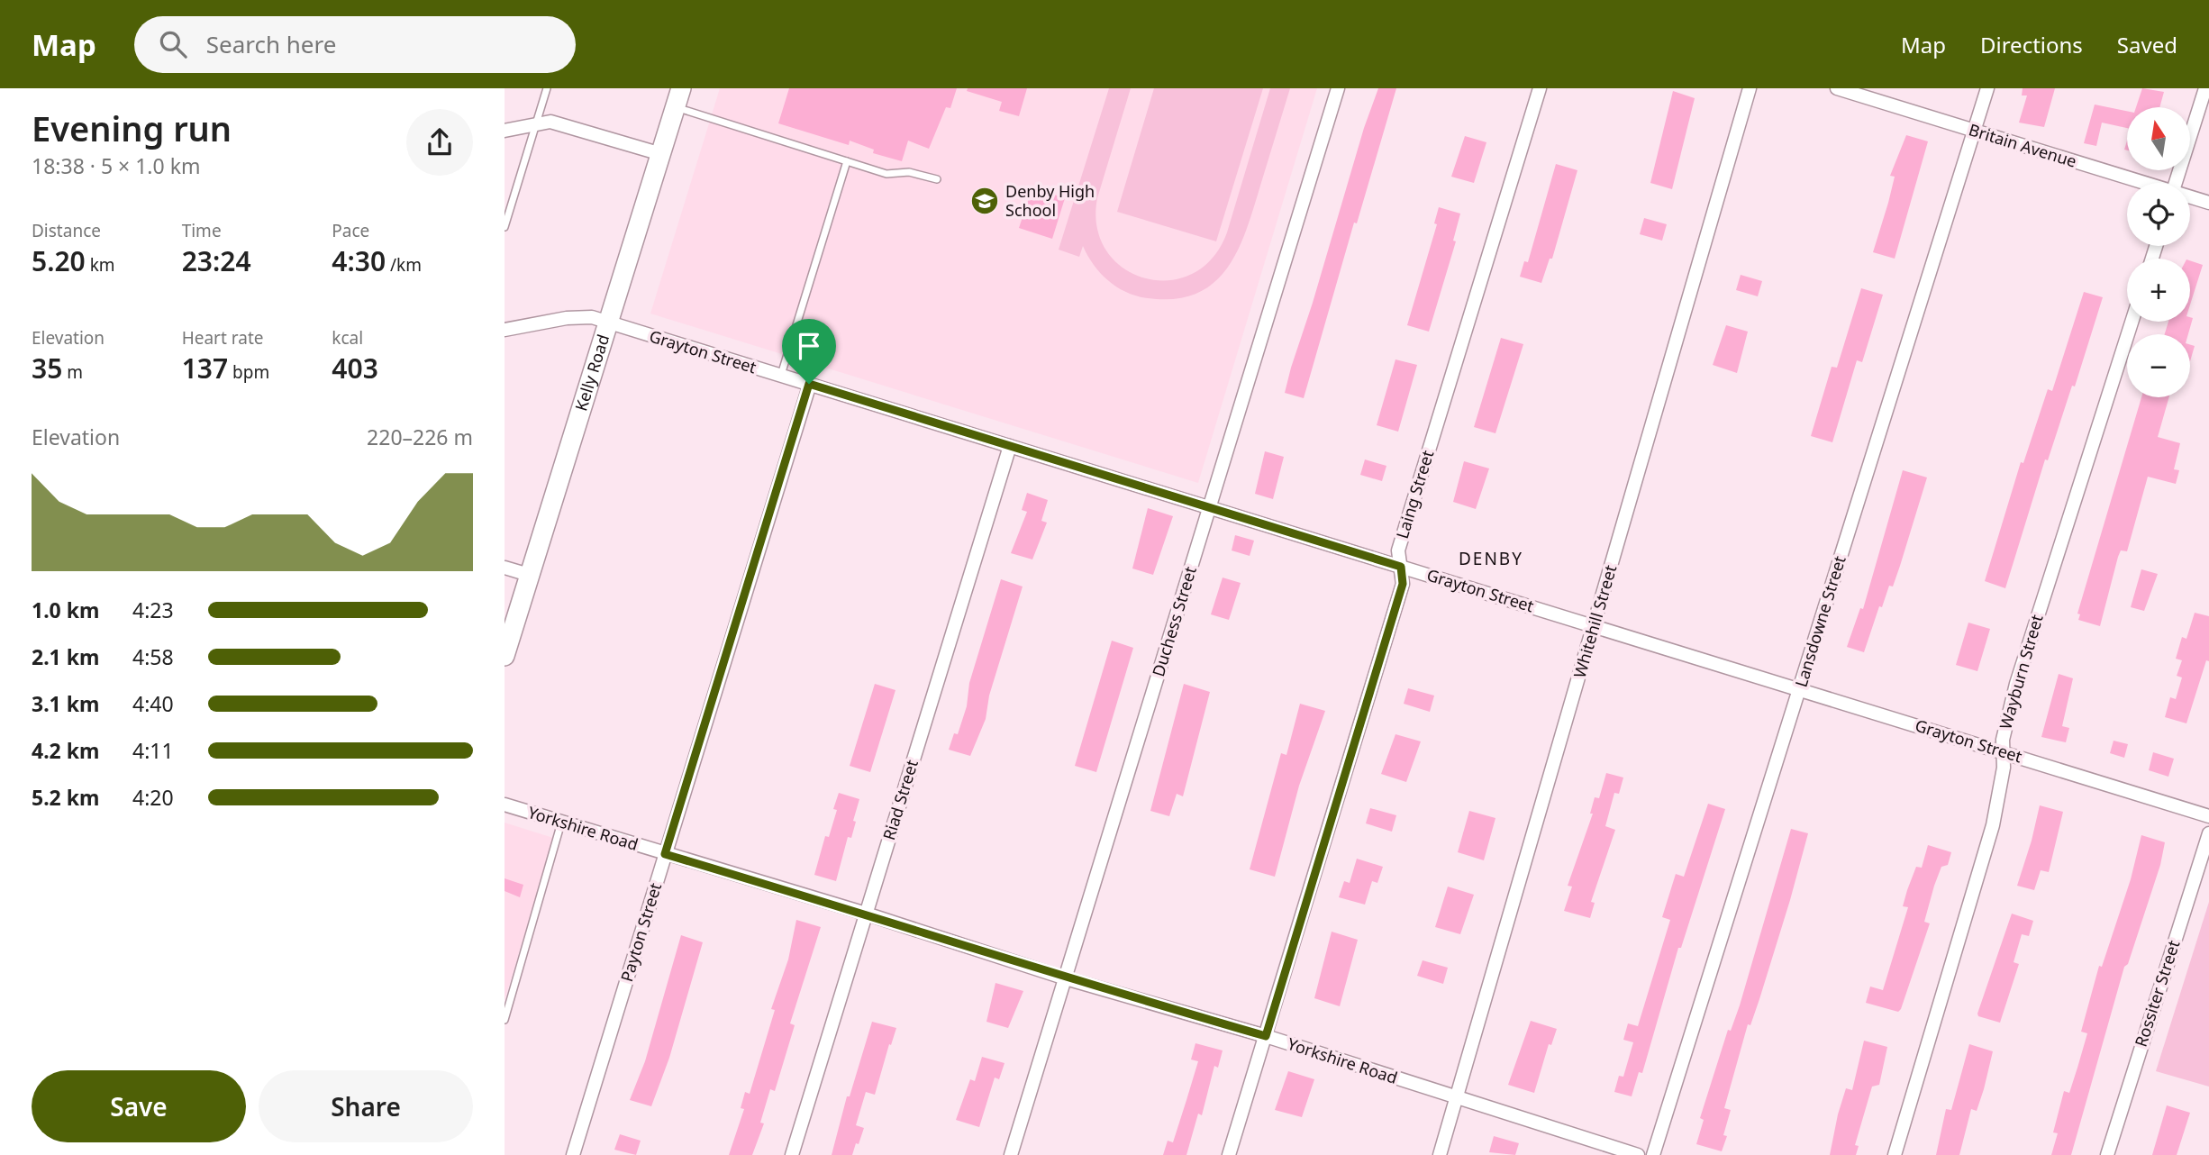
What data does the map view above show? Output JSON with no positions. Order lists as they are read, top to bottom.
{
  "streets": {
    "street": [
      "Britain Avenue",
      "Grayton Street",
      "Kelly Road",
      "Laing Street",
      "Duchess Street",
      "Whitehill Street",
      "Lansdowne Street",
      "Wayburn Street",
      "Riad Street",
      "Yorkshire Road",
      "Payton Street",
      "Rossiter Street"
    ]
  },
  "crossings": [
    ["Britain Avenue", "Lansdowne Street"],
    ["Grayton Street", "Kelly Road"],
    ["Grayton Street", "Laing Street"],
    ["Grayton Street", "Duchess Street"],
    ["Grayton Street", "Whitehill Street"],
    ["Grayton Street", "Lansdowne Street"],
    ["Grayton Street", "Wayburn Street"],
    ["Grayton Street", "Riad Street"],
    ["Grayton Street", "Payton Street"],
    ["Laing Street", "Yorkshire Road"],
    ["Duchess Street", "Yorkshire Road"],
    ["Whitehill Street", "Yorkshire Road"],
    ["Riad Street", "Yorkshire Road"],
    ["Yorkshire Road", "Payton Street"]
  ],
  "districts": ["DENBY"],
  "places": {
    "school or university": ["Denby High School"]
  },
  "north": "top",
  "page": {
    "header": "Map",
    "search": "Search here",
    "nav": ["Map", "Directions", "Saved"],
    "heading": ["Evening run", "18:38 · 5 × 1.0 km"],
    "map_buttons": ["+", "−"],
    "stats": [
      ["Distance", "5.20 km"],
      ["Time", "23:24"],
      ["Pace", "4:30 /km"],
      ["Elevation", "35 m"],
      ["Heart rate", "137 bpm"],
      ["kcal", "403"]
    ],
    "chart": ["Elevation", "220–226 m"],
    "list": [
      {
        "name": "1.0 km",
        "note": "4:23"
      },
      {
        "name": "2.1 km",
        "note": "4:58"
      },
      {
        "name": "3.1 km",
        "note": "4:40"
      },
      {
        "name": "4.2 km",
        "note": "4:11"
      },
      {
        "name": "5.2 km",
        "note": "4:20"
      }
    ],
    "buttons": ["Save", "Share"]
  }
}
